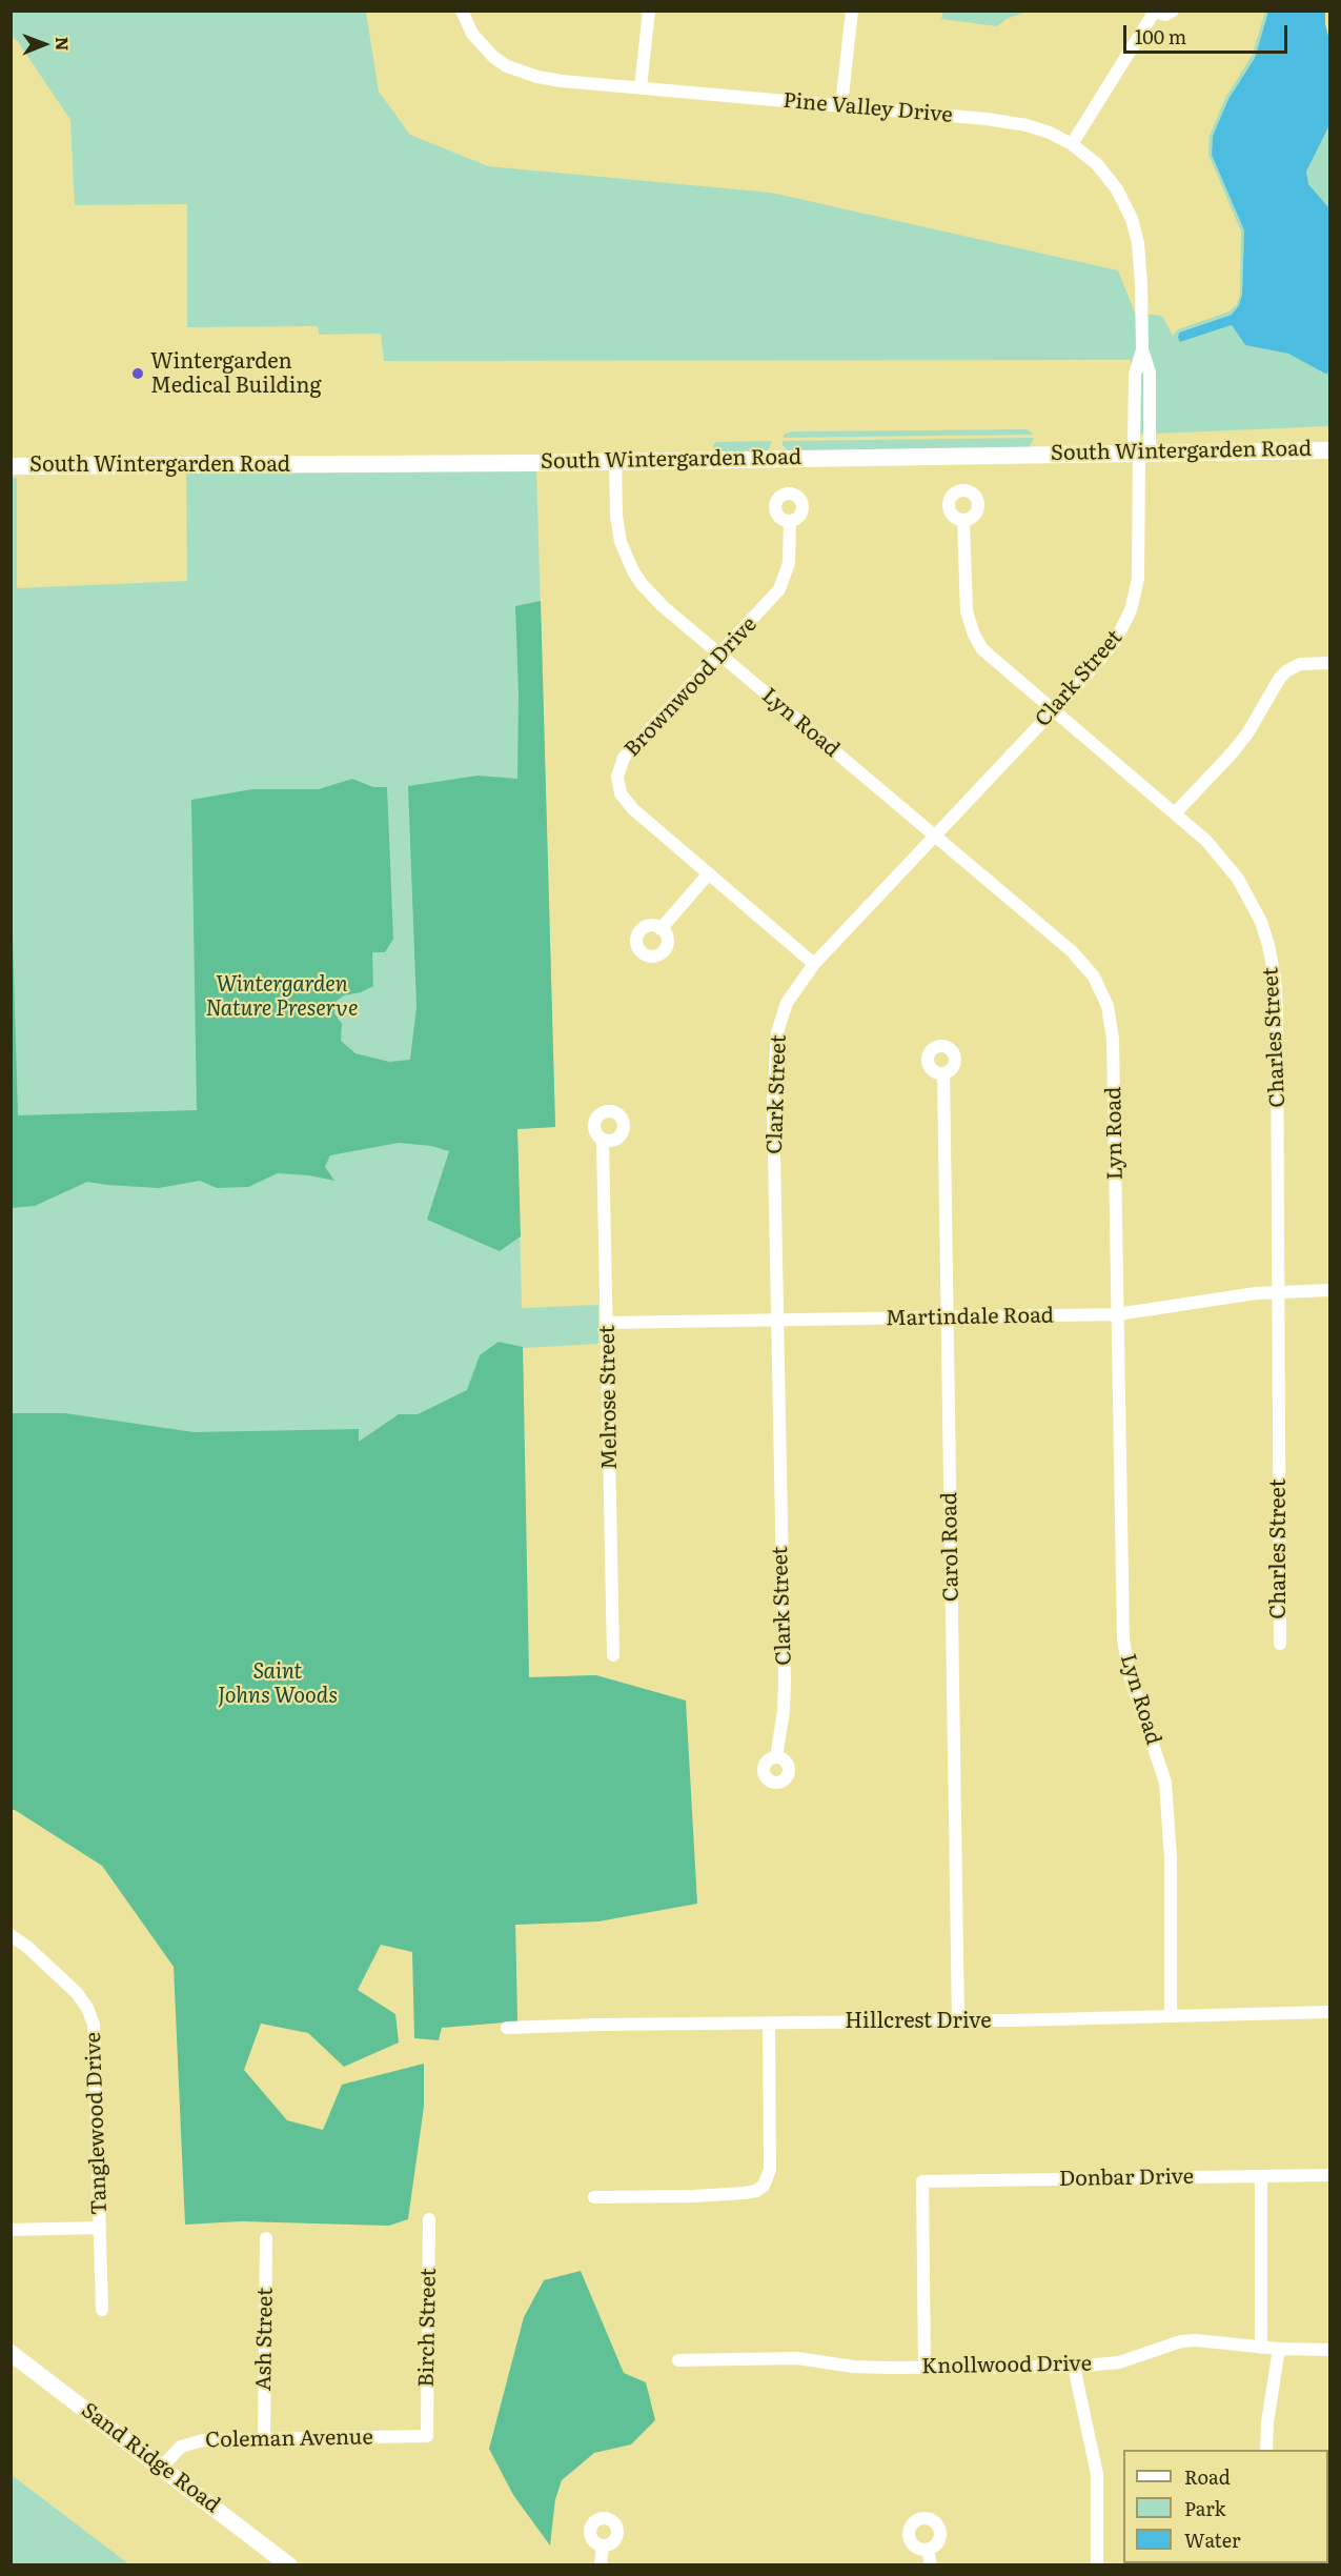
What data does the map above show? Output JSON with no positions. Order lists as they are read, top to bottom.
{
  "streets": {
    "street": [
      "Pine Valley Drive",
      "South Wintergarden Road",
      "Clark Street",
      "Brownwood Drive",
      "Lyn Road",
      "Charles Street",
      "Martindale Road",
      "Melrose Street",
      "Carol Road",
      "Hillcrest Drive",
      "Tanglewood Drive",
      "Donbar Drive",
      "Birch Street",
      "Ash Street",
      "Knollwood Drive",
      "Coleman Avenue",
      "Sand Ridge Road"
    ]
  },
  "crossings": [
    ["Pine Valley Drive", "South Wintergarden Road"],
    ["Pine Valley Drive", "Clark Street"],
    ["South Wintergarden Road", "Clark Street"],
    ["South Wintergarden Road", "Lyn Road"],
    ["Clark Street", "Brownwood Drive"],
    ["Clark Street", "Lyn Road"],
    ["Clark Street", "Charles Street"],
    ["Clark Street", "Martindale Road"],
    ["Brownwood Drive", "Lyn Road"],
    ["Lyn Road", "Martindale Road"],
    ["Lyn Road", "Hillcrest Drive"],
    ["Charles Street", "Martindale Road"],
    ["Martindale Road", "Melrose Street"],
    ["Martindale Road", "Carol Road"],
    ["Carol Road", "Hillcrest Drive"],
    ["Donbar Drive", "Knollwood Drive"],
    ["Birch Street", "Coleman Avenue"],
    ["Ash Street", "Coleman Avenue"],
    ["Coleman Avenue", "Sand Ridge Road"]
  ],
  "parks": ["Wintergarden Nature Preserve", "Saint Johns Woods"],
  "places": ["Wintergarden Medical Building"],
  "legend": ["Road", "Park", "Water"],
  "scale_bar": "100 m",
  "north": "right"
}
